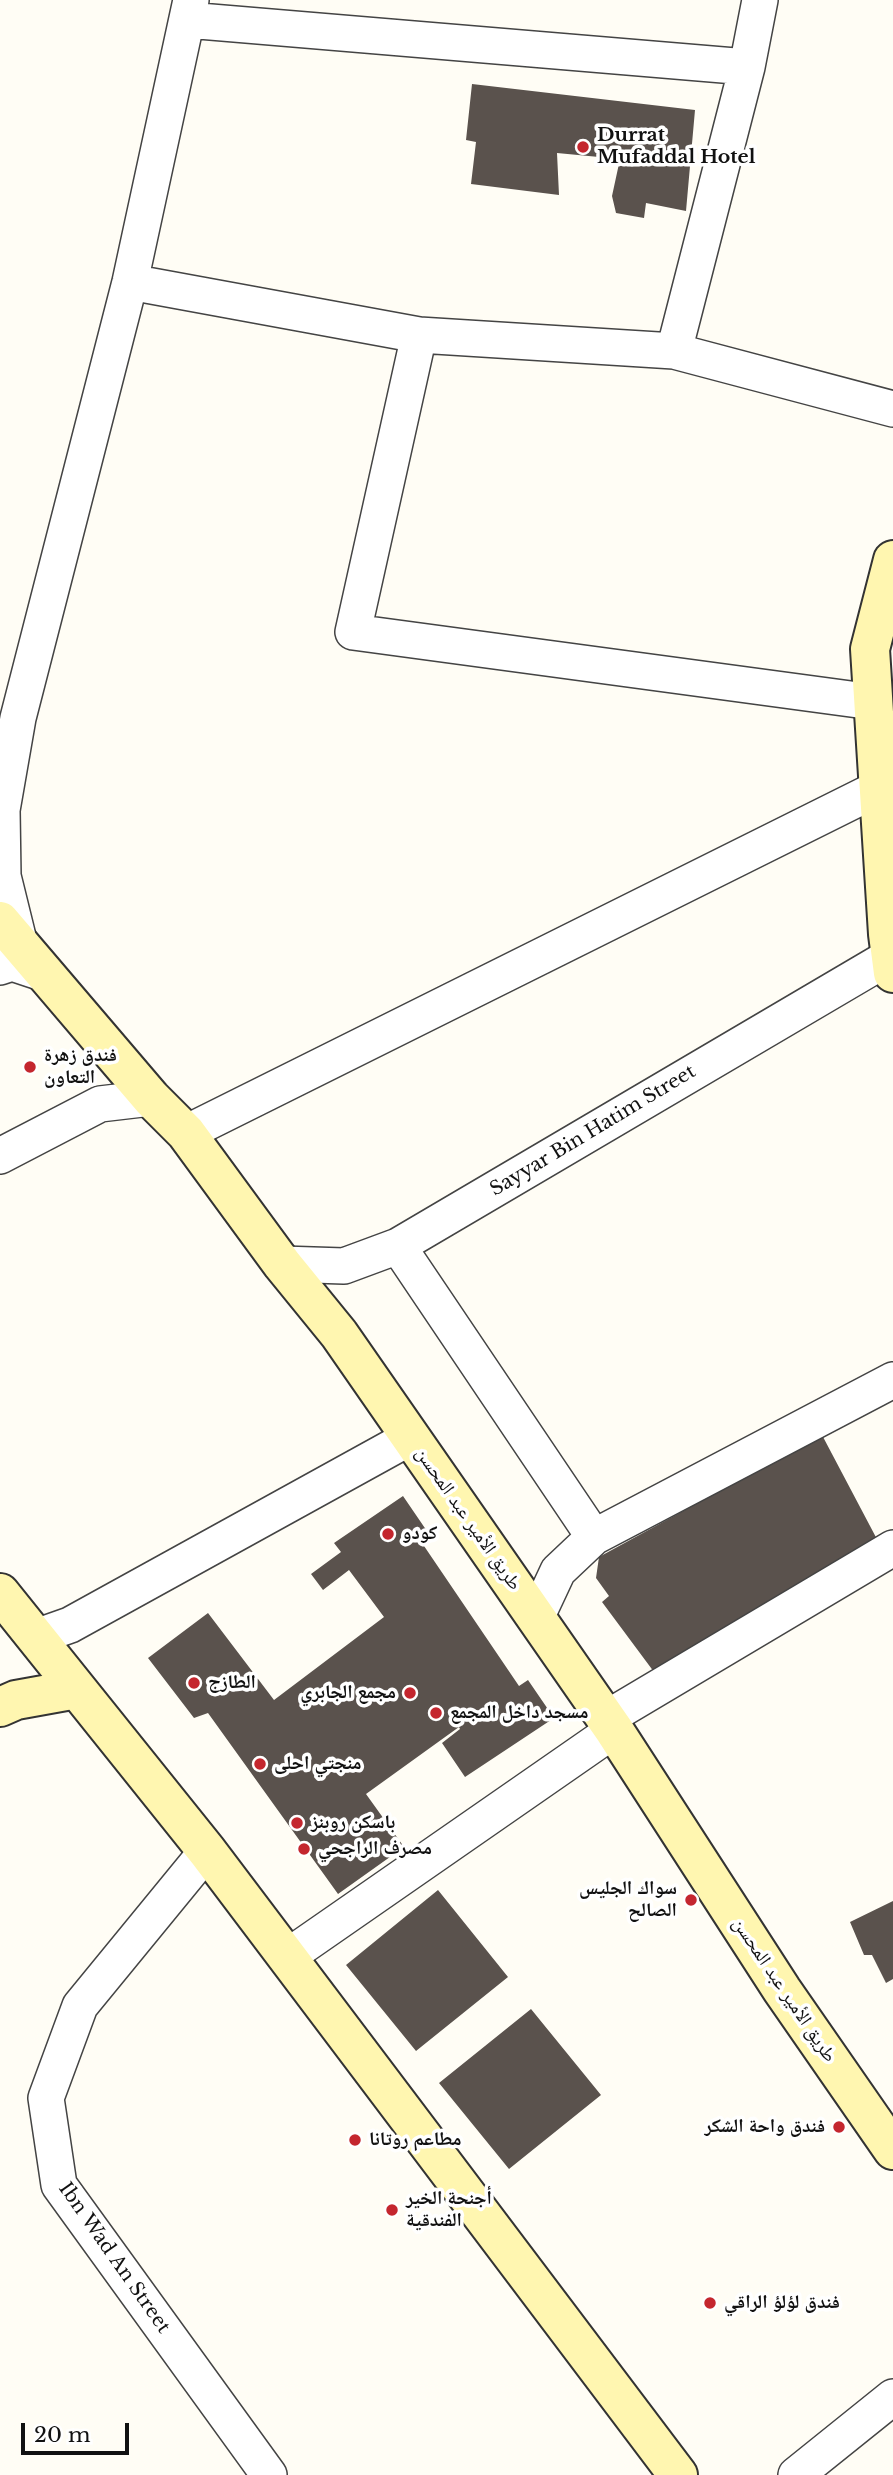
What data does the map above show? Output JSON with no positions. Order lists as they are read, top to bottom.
{
  "streets": {
    "main road": ["طريق الأمير عبد المحسن"],
    "street": ["Sayyar Bin Hatim Street", "Ibn Wad An Street"]
  },
  "crossings": [
    ["Sayyar Bin Hatim Street", "طريق الأمير عبد المحسن"]
  ],
  "places": [
    "Durrat Mufaddal Hotel",
    "فندق زهرة التعاون",
    "كودو",
    "الطازج",
    "مجمع الجابري",
    "مسجد داخل المجمع",
    "منجتي احلى",
    "باسكن روبنز",
    "مصرف الراجحي",
    "سواك الجليس الصالح",
    "فندق واحة الشكر",
    "مطاعم روتانا",
    "أجنحة الخير الفندقية",
    "فندق لؤلؤ الراقي"
  ],
  "scale_bar": "20 m"
}
